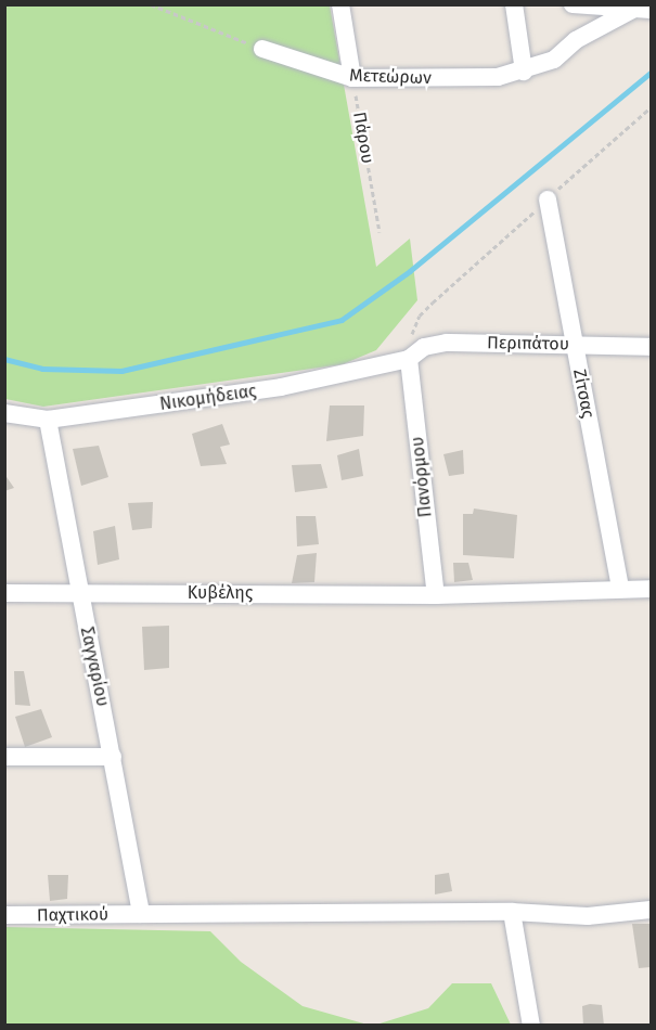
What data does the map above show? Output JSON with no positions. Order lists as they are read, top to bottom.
{
  "streets": {
    "street": [
      "Μετεώρων",
      "Περιπάτου",
      "Ζίτσας",
      "Νικομήδειας",
      "Πανόρμου",
      "Κυβέλης",
      "Σαγγαρίου",
      "Παχτικού"
    ],
    "path": ["Πάρου"]
  },
  "crossings": [
    ["Μετεώρων", "Πάρου"],
    ["Περιπάτου", "Ζίτσας"],
    ["Περιπάτου", "Νικομήδειας"],
    ["Περιπάτου", "Πανόρμου"],
    ["Ζίτσας", "Κυβέλης"],
    ["Νικομήδειας", "Πανόρμου"],
    ["Νικομήδειας", "Σαγγαρίου"],
    ["Πανόρμου", "Κυβέλης"],
    ["Κυβέλης", "Σαγγαρίου"],
    ["Σαγγαρίου", "Παχτικού"]
  ]
}
